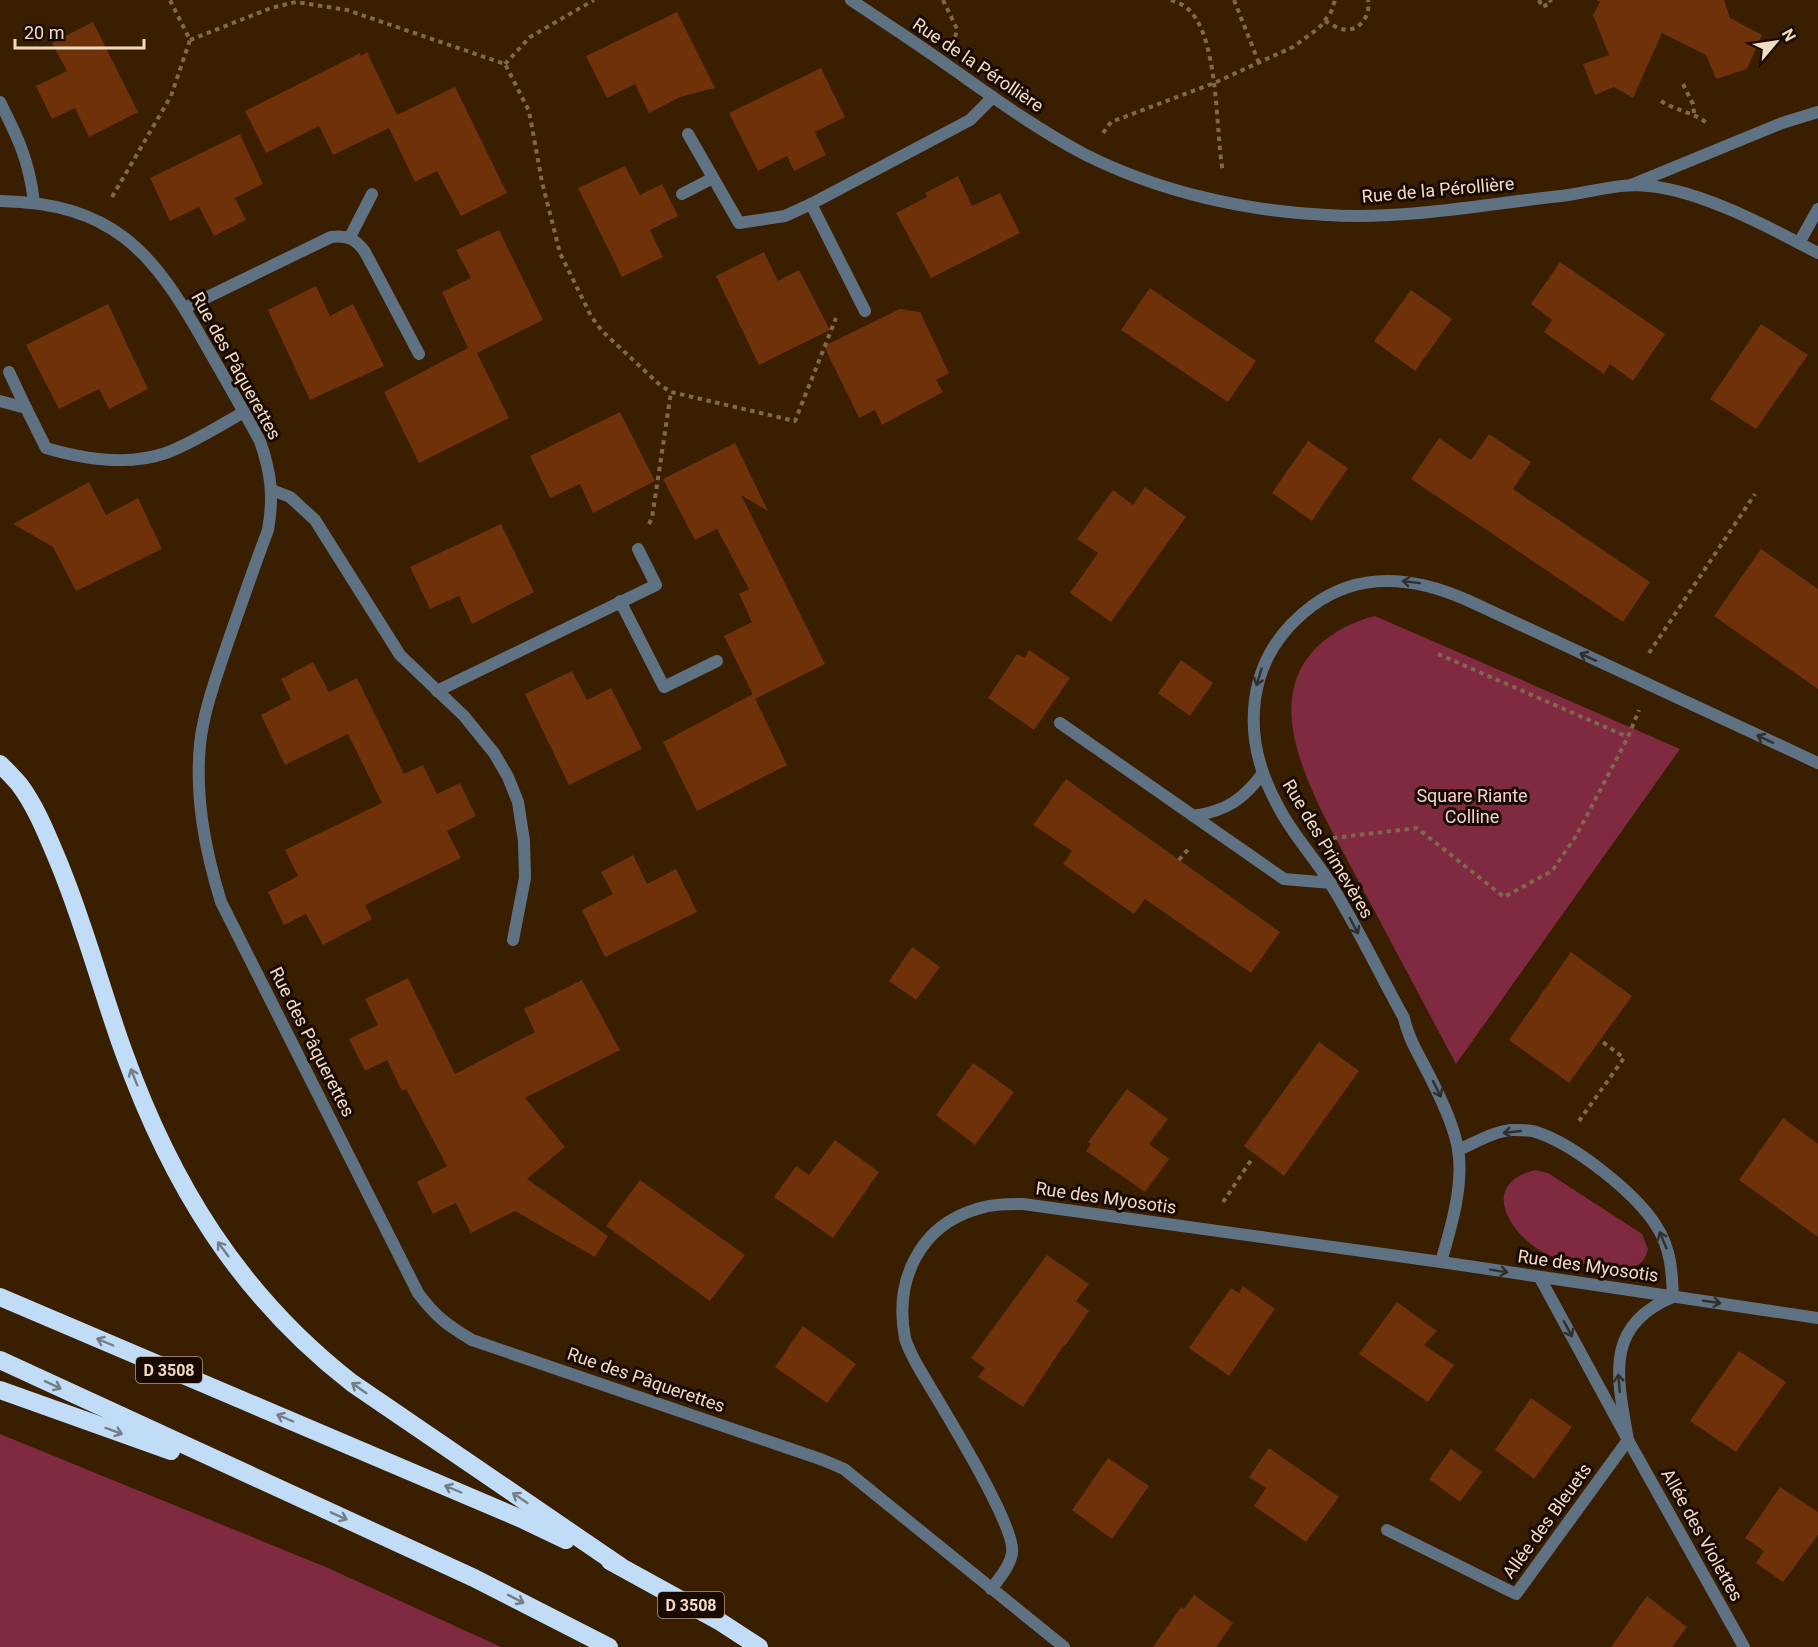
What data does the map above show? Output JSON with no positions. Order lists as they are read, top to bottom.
{
  "streets": {
    "highway": ["D 3508"],
    "street": [
      "Rue de la Pérollière",
      "Rue des Pâquerettes",
      "Rue des Primevères",
      "Rue des Myosotis",
      "Allée des Bleuets",
      "Allée des Violettes"
    ]
  },
  "crossings": [
    ["Rue des Pâquerettes", "Rue des Myosotis"],
    ["Rue des Primevères", "Rue des Myosotis"],
    ["Rue des Myosotis", "Allée des Violettes"],
    ["Allée des Bleuets", "Allée des Violettes"]
  ],
  "parks": ["Square Riante Colline"],
  "scale_bar": "20 m",
  "north": "top right"
}
